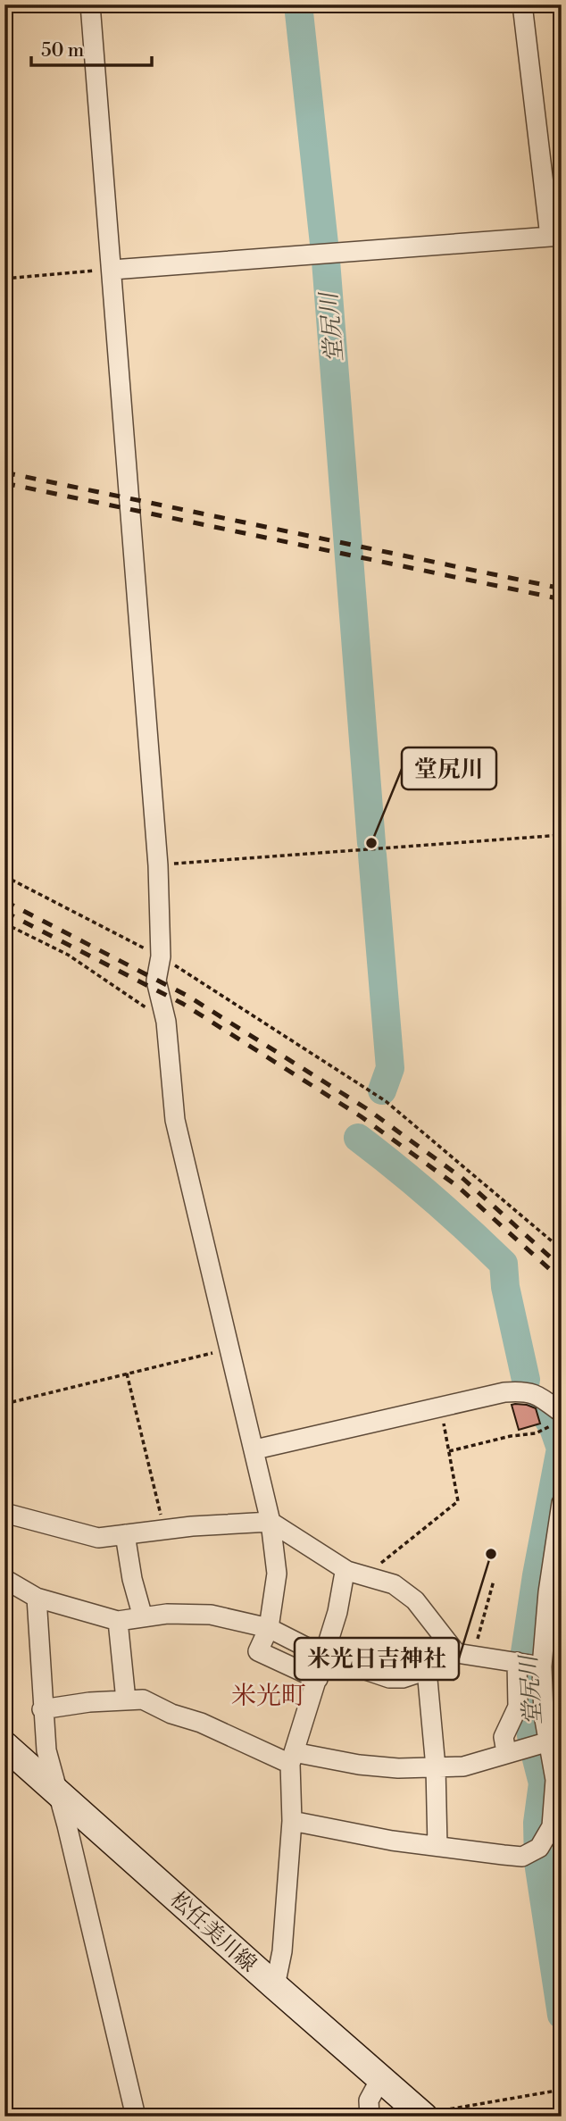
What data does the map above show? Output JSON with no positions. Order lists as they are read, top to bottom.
{
  "streets": {
    "main road": ["松任美川線"]
  },
  "districts": ["米光町"],
  "water": ["堂尻川"],
  "places": ["堂尻川", "米光日吉神社"],
  "scale_bar": "50 m"
}
